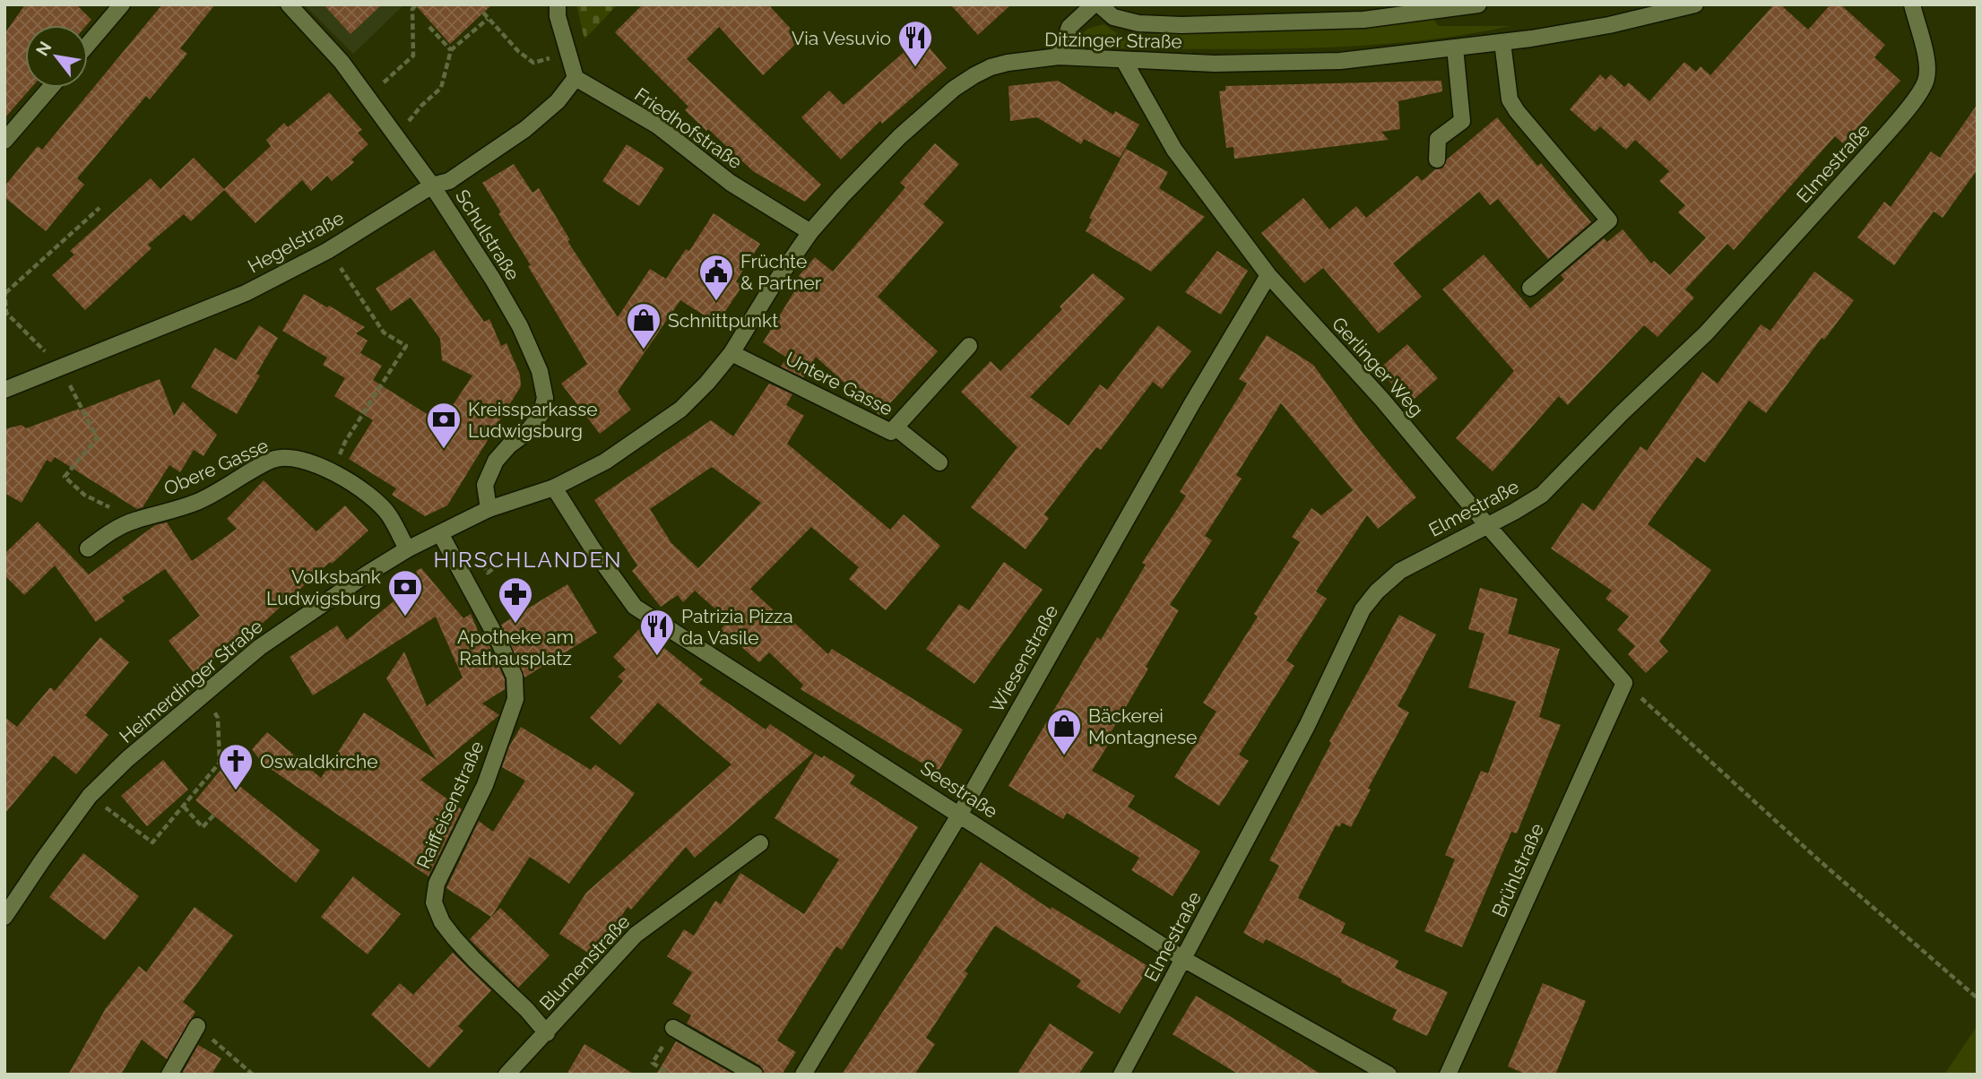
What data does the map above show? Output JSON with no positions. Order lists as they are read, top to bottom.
{
  "streets": {
    "street": [
      "Ditzinger Straße",
      "Friedhofstraße",
      "Elmestraße",
      "Schulstraße",
      "Hegelstraße",
      "Gerlinger Weg",
      "Untere Gasse",
      "Obere Gasse",
      "Wiesenstraße",
      "Heimerdinger Straße",
      "Seestraße",
      "Raiffeisenstraße",
      "Brühlstraße",
      "Blumenstraße"
    ]
  },
  "crossings": [
    ["Ditzinger Straße", "Friedhofstraße"],
    ["Ditzinger Straße", "Gerlinger Weg"],
    ["Ditzinger Straße", "Untere Gasse"],
    ["Ditzinger Straße", "Heimerdinger Straße"],
    ["Ditzinger Straße", "Seestraße"],
    ["Friedhofstraße", "Hegelstraße"],
    ["Elmestraße", "Gerlinger Weg"],
    ["Elmestraße", "Seestraße"],
    ["Schulstraße", "Hegelstraße"],
    ["Schulstraße", "Heimerdinger Straße"],
    ["Gerlinger Weg", "Wiesenstraße"],
    ["Gerlinger Weg", "Brühlstraße"],
    ["Obere Gasse", "Heimerdinger Straße"],
    ["Wiesenstraße", "Seestraße"],
    ["Heimerdinger Straße", "Seestraße"],
    ["Heimerdinger Straße", "Raiffeisenstraße"],
    ["Raiffeisenstraße", "Blumenstraße"]
  ],
  "districts": ["HIRSCHLANDEN"],
  "places": {
    "restaurant": ["Via Vesuvio", "Patrizia Pizza da Vasile"],
    "public building": ["Früchte & Partner"],
    "shop": ["Schnittpunkt", "Bäckerei Montagnese"],
    "bank": ["Kreissparkasse Ludwigsburg", "Volksbank Ludwigsburg"],
    "pharmacy": ["Apotheke am Rathausplatz"],
    "church": ["Oswaldkirche"]
  },
  "north": "top left"
}
